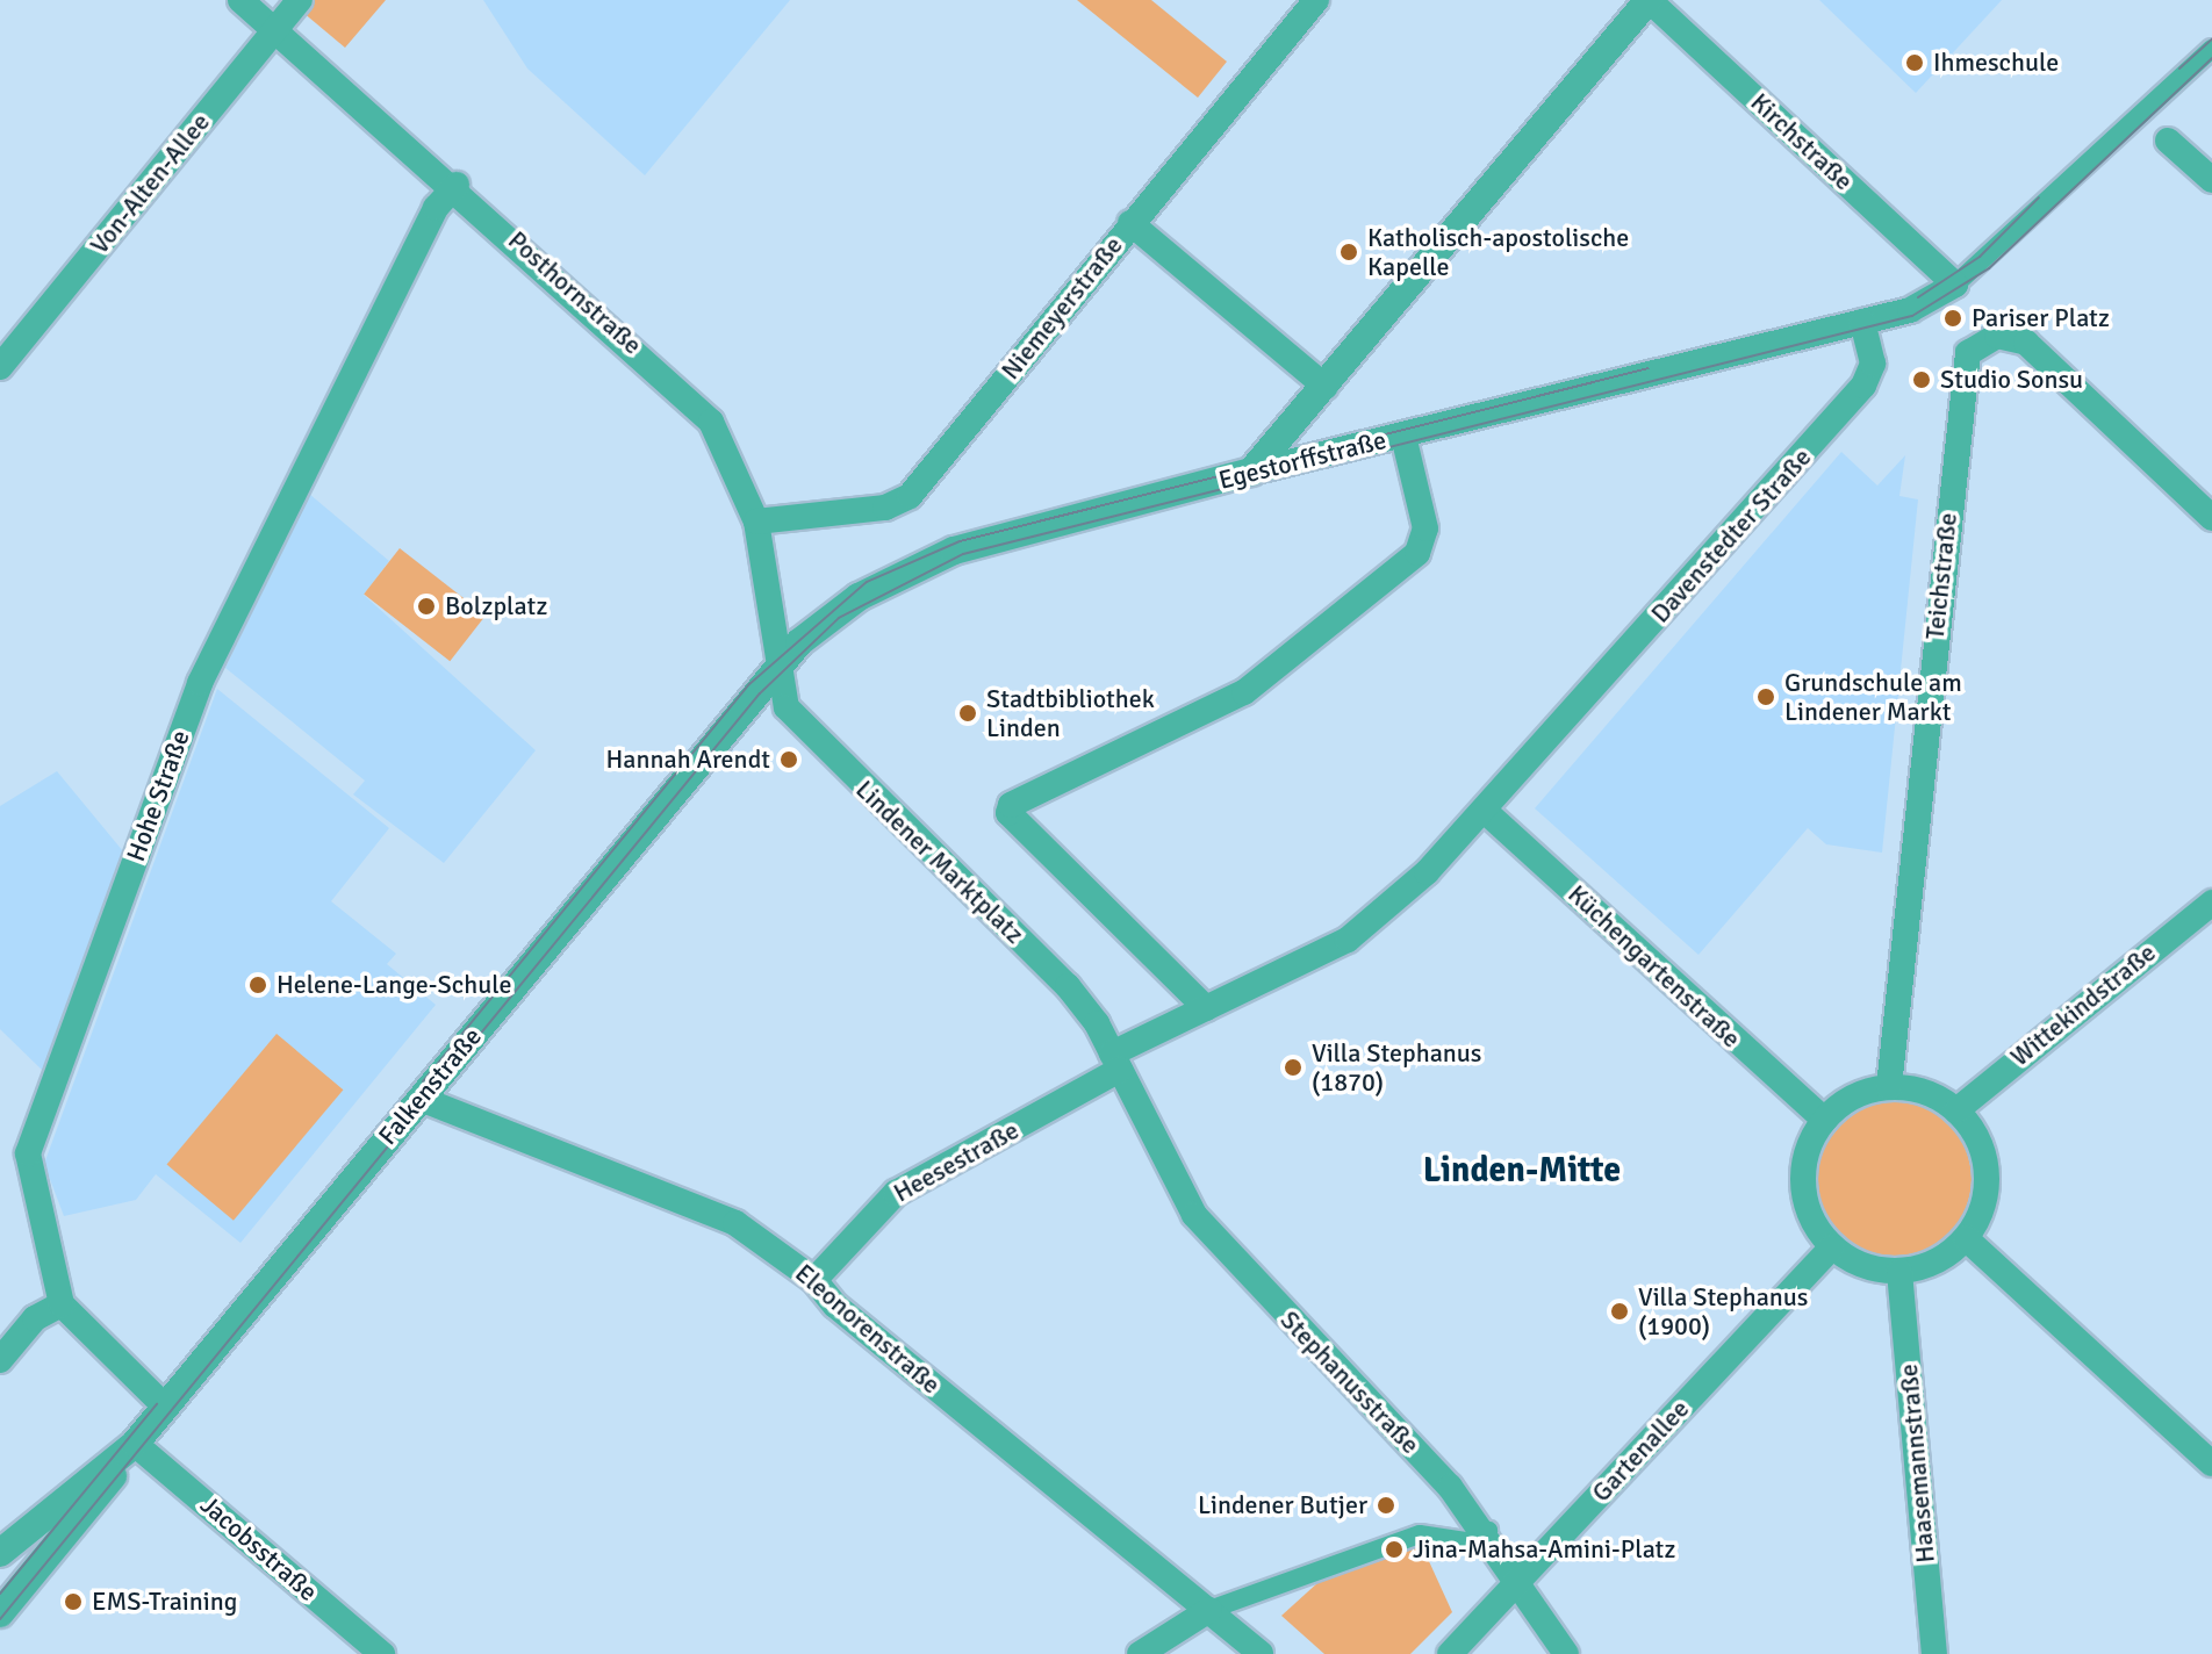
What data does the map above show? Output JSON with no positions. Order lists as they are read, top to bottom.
{
  "streets": {
    "street": [
      "Kirchstraße",
      "Von-Alten-Allee",
      "Posthornstraße",
      "Niemeyerstraße",
      "Egestorffstraße",
      "Davenstedter Straße",
      "Teichstraße",
      "Hohe Straße",
      "Lindener Marktplatz",
      "Küchengartenstraße",
      "Wittekindstraße",
      "Falkenstraße",
      "Heesestraße",
      "Eleonorenstraße",
      "Stephanusstraße",
      "Gartenallee",
      "Haasemannstraße",
      "Jacobsstraße"
    ]
  },
  "crossings": [
    ["Von-Alten-Allee", "Posthornstraße"],
    ["Posthornstraße", "Niemeyerstraße"],
    ["Posthornstraße", "Egestorffstraße"],
    ["Posthornstraße", "Hohe Straße"],
    ["Posthornstraße", "Lindener Marktplatz"],
    ["Posthornstraße", "Falkenstraße"],
    ["Egestorffstraße", "Davenstedter Straße"],
    ["Egestorffstraße", "Lindener Marktplatz"],
    ["Egestorffstraße", "Falkenstraße"],
    ["Davenstedter Straße", "Küchengartenstraße"],
    ["Teichstraße", "Küchengartenstraße"],
    ["Teichstraße", "Wittekindstraße"],
    ["Teichstraße", "Gartenallee"],
    ["Teichstraße", "Haasemannstraße"],
    ["Lindener Marktplatz", "Falkenstraße"],
    ["Lindener Marktplatz", "Heesestraße"],
    ["Lindener Marktplatz", "Stephanusstraße"],
    ["Küchengartenstraße", "Wittekindstraße"],
    ["Küchengartenstraße", "Gartenallee"],
    ["Küchengartenstraße", "Haasemannstraße"],
    ["Wittekindstraße", "Gartenallee"],
    ["Wittekindstraße", "Haasemannstraße"],
    ["Falkenstraße", "Eleonorenstraße"],
    ["Falkenstraße", "Jacobsstraße"],
    ["Heesestraße", "Eleonorenstraße"],
    ["Stephanusstraße", "Gartenallee"],
    ["Gartenallee", "Haasemannstraße"]
  ],
  "districts": ["Linden-Mitte"],
  "places": [
    "Ihmeschule",
    "Katholisch-apostolische Kapelle",
    "Pariser Platz",
    "Studio Sonsu",
    "Bolzplatz",
    "Grundschule am Lindener Markt",
    "Stadtbibliothek Linden",
    "Hannah Arendt",
    "Helene-Lange-Schule",
    "Villa Stephanus (1870)",
    "Villa Stephanus (1900)",
    "Lindener Butjer",
    "Jina-Mahsa-Amini-Platz",
    "EMS-Training"
  ]
}
